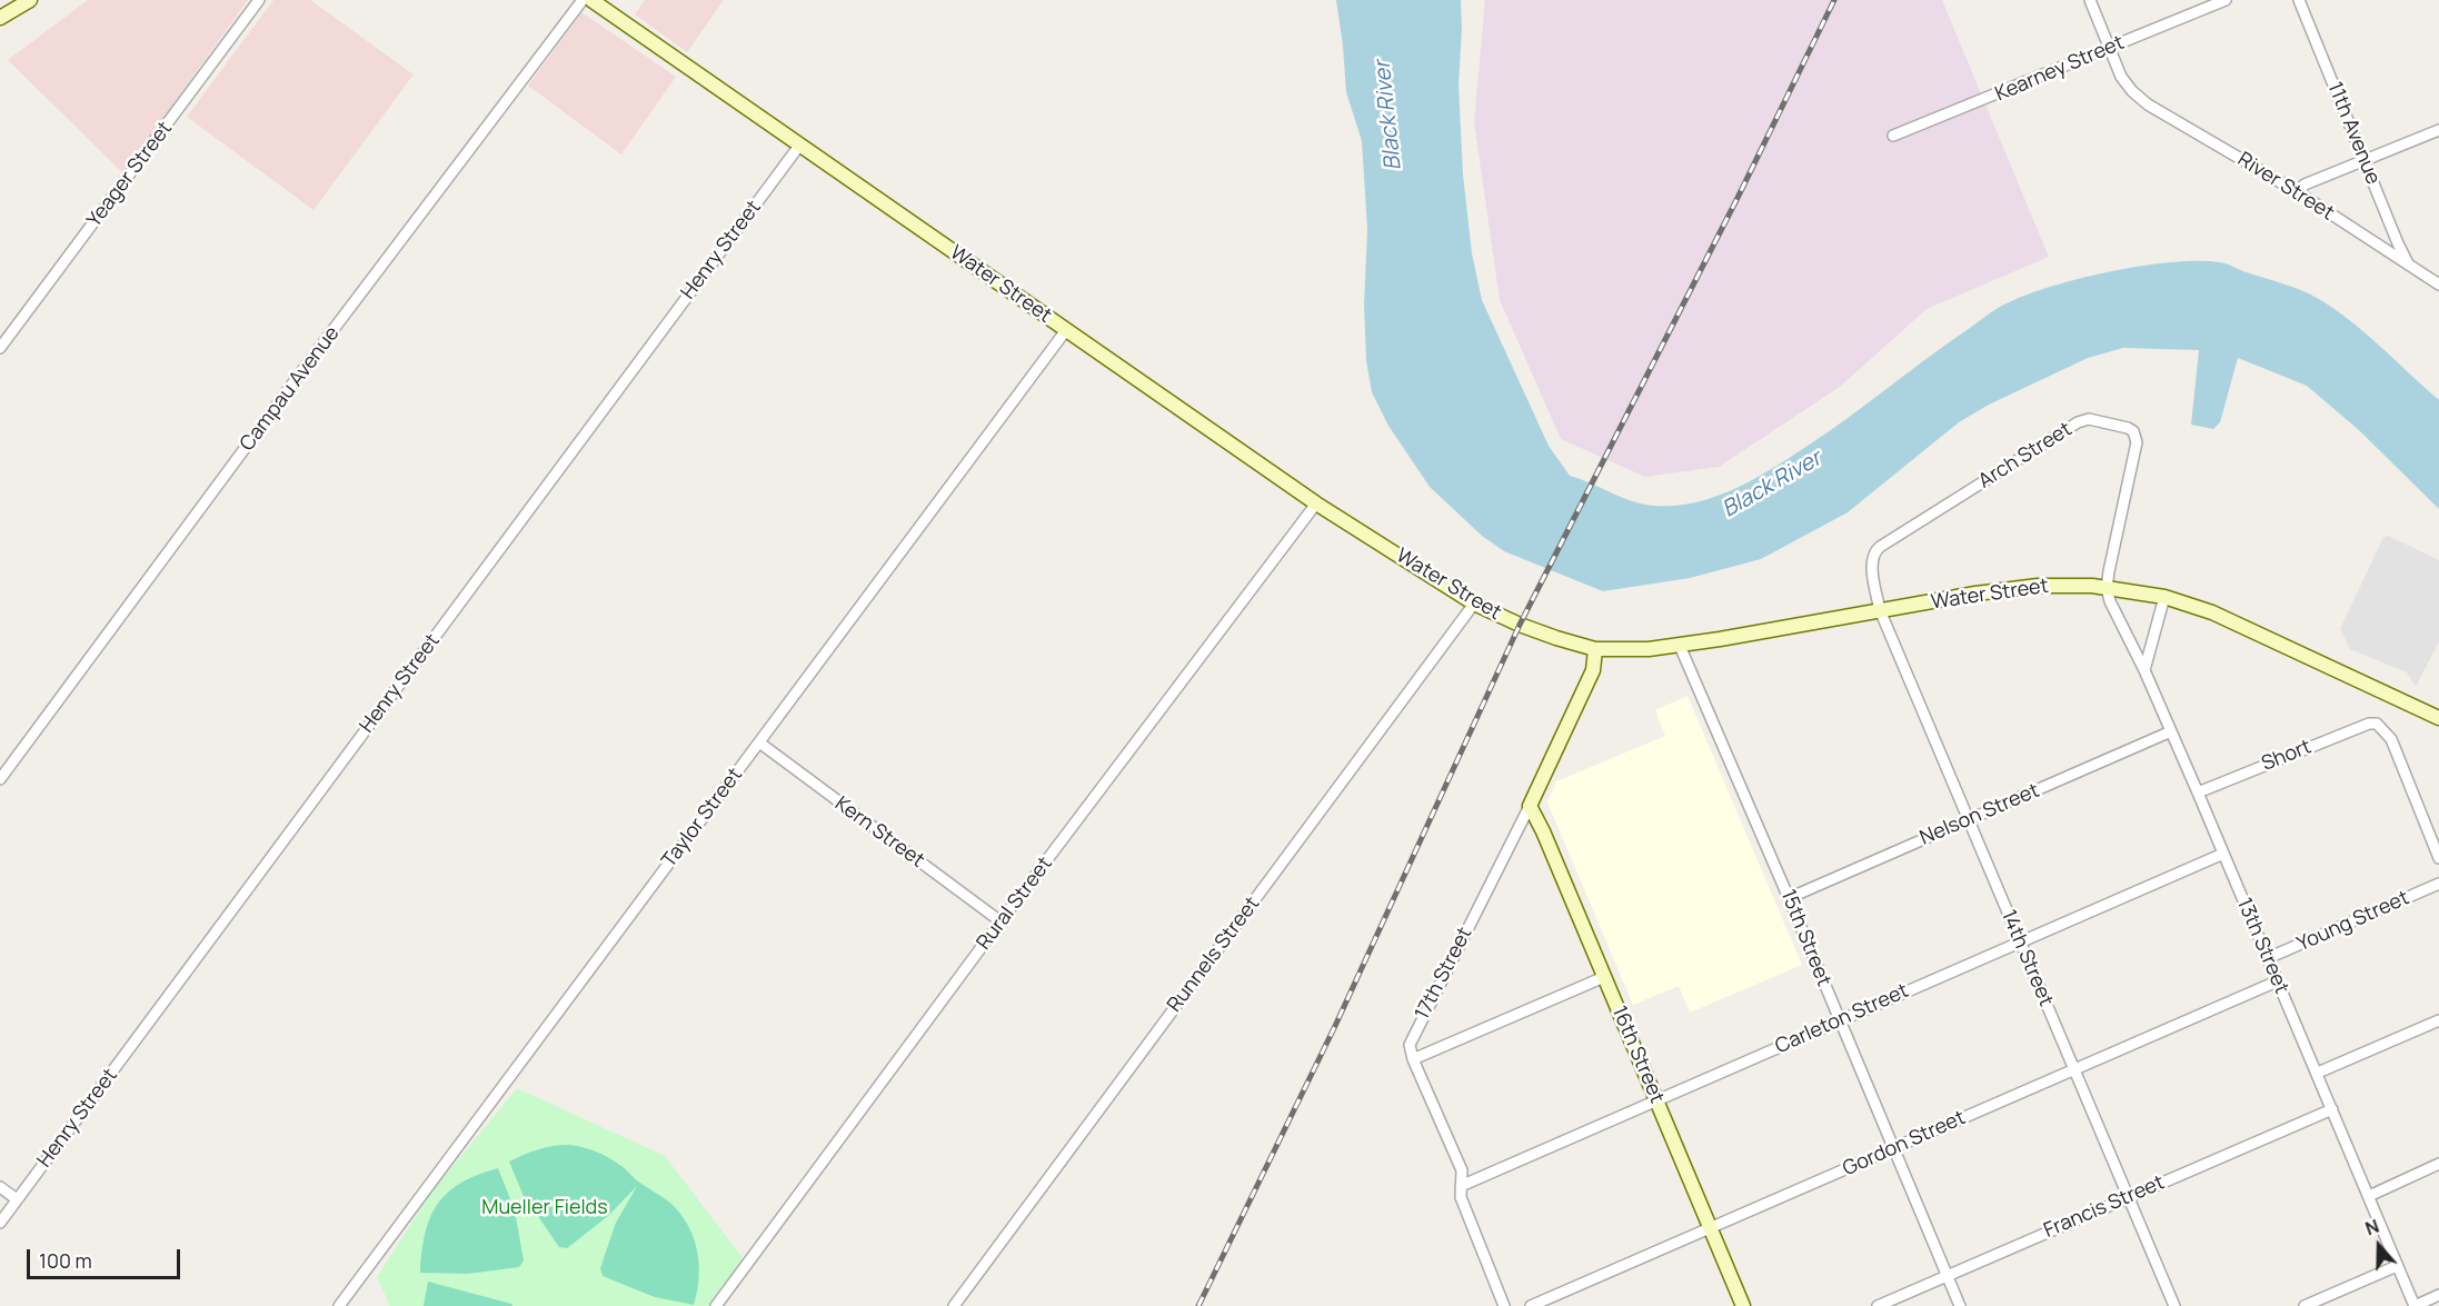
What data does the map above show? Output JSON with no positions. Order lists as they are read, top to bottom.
{
  "streets": {
    "street": [
      "Kearney Street",
      "11th Avenue",
      "Yeager Street",
      "River Street",
      "Henry Street",
      "Water Street",
      "Campau Avenue",
      "Arch Street",
      "Short",
      "Nelson Street",
      "Taylor Street",
      "Kern Street",
      "Rural Street",
      "Young Street",
      "15th Street",
      "13th Street",
      "Runnels Street",
      "14th Street",
      "17th Street",
      "Carleton Street",
      "16th Street",
      "Gordon Street",
      "Francis Street"
    ]
  },
  "crossings": [
    ["Kearney Street", "River Street"],
    ["11th Avenue", "River Street"],
    ["Henry Street", "Water Street"],
    ["Water Street", "Arch Street"],
    ["Water Street", "Taylor Street"],
    ["Water Street", "Rural Street"],
    ["Water Street", "15th Street"],
    ["Water Street", "13th Street"],
    ["Water Street", "Runnels Street"],
    ["Water Street", "14th Street"],
    ["Water Street", "17th Street"],
    ["Arch Street", "13th Street"],
    ["Arch Street", "14th Street"],
    ["Short", "13th Street"],
    ["Nelson Street", "15th Street"],
    ["Nelson Street", "13th Street"],
    ["Nelson Street", "14th Street"],
    ["Taylor Street", "Kern Street"],
    ["Kern Street", "Rural Street"],
    ["Young Street", "13th Street"],
    ["15th Street", "Carleton Street"],
    ["15th Street", "Gordon Street"],
    ["15th Street", "Francis Street"],
    ["13th Street", "Carleton Street"],
    ["13th Street", "Gordon Street"],
    ["13th Street", "Francis Street"],
    ["14th Street", "Carleton Street"],
    ["14th Street", "Gordon Street"],
    ["14th Street", "Francis Street"],
    ["17th Street", "16th Street"],
    ["Carleton Street", "16th Street"],
    ["16th Street", "Gordon Street"]
  ],
  "water": ["Black River"],
  "parks": ["Mueller Fields"],
  "scale_bar": "100 m",
  "north": "top"
}
